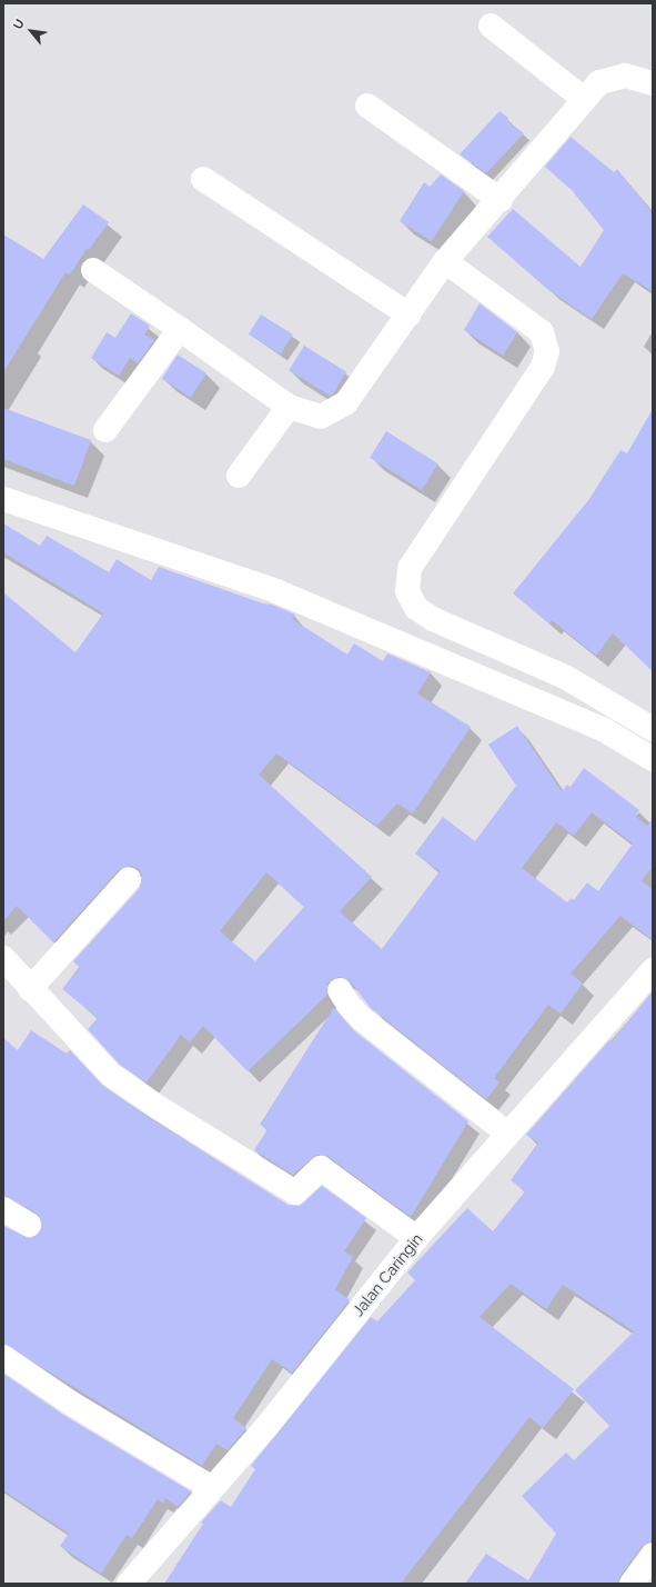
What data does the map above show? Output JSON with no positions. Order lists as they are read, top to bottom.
{
  "streets": {
    "street": ["Jalan Caringin"]
  },
  "north": "top left"
}
